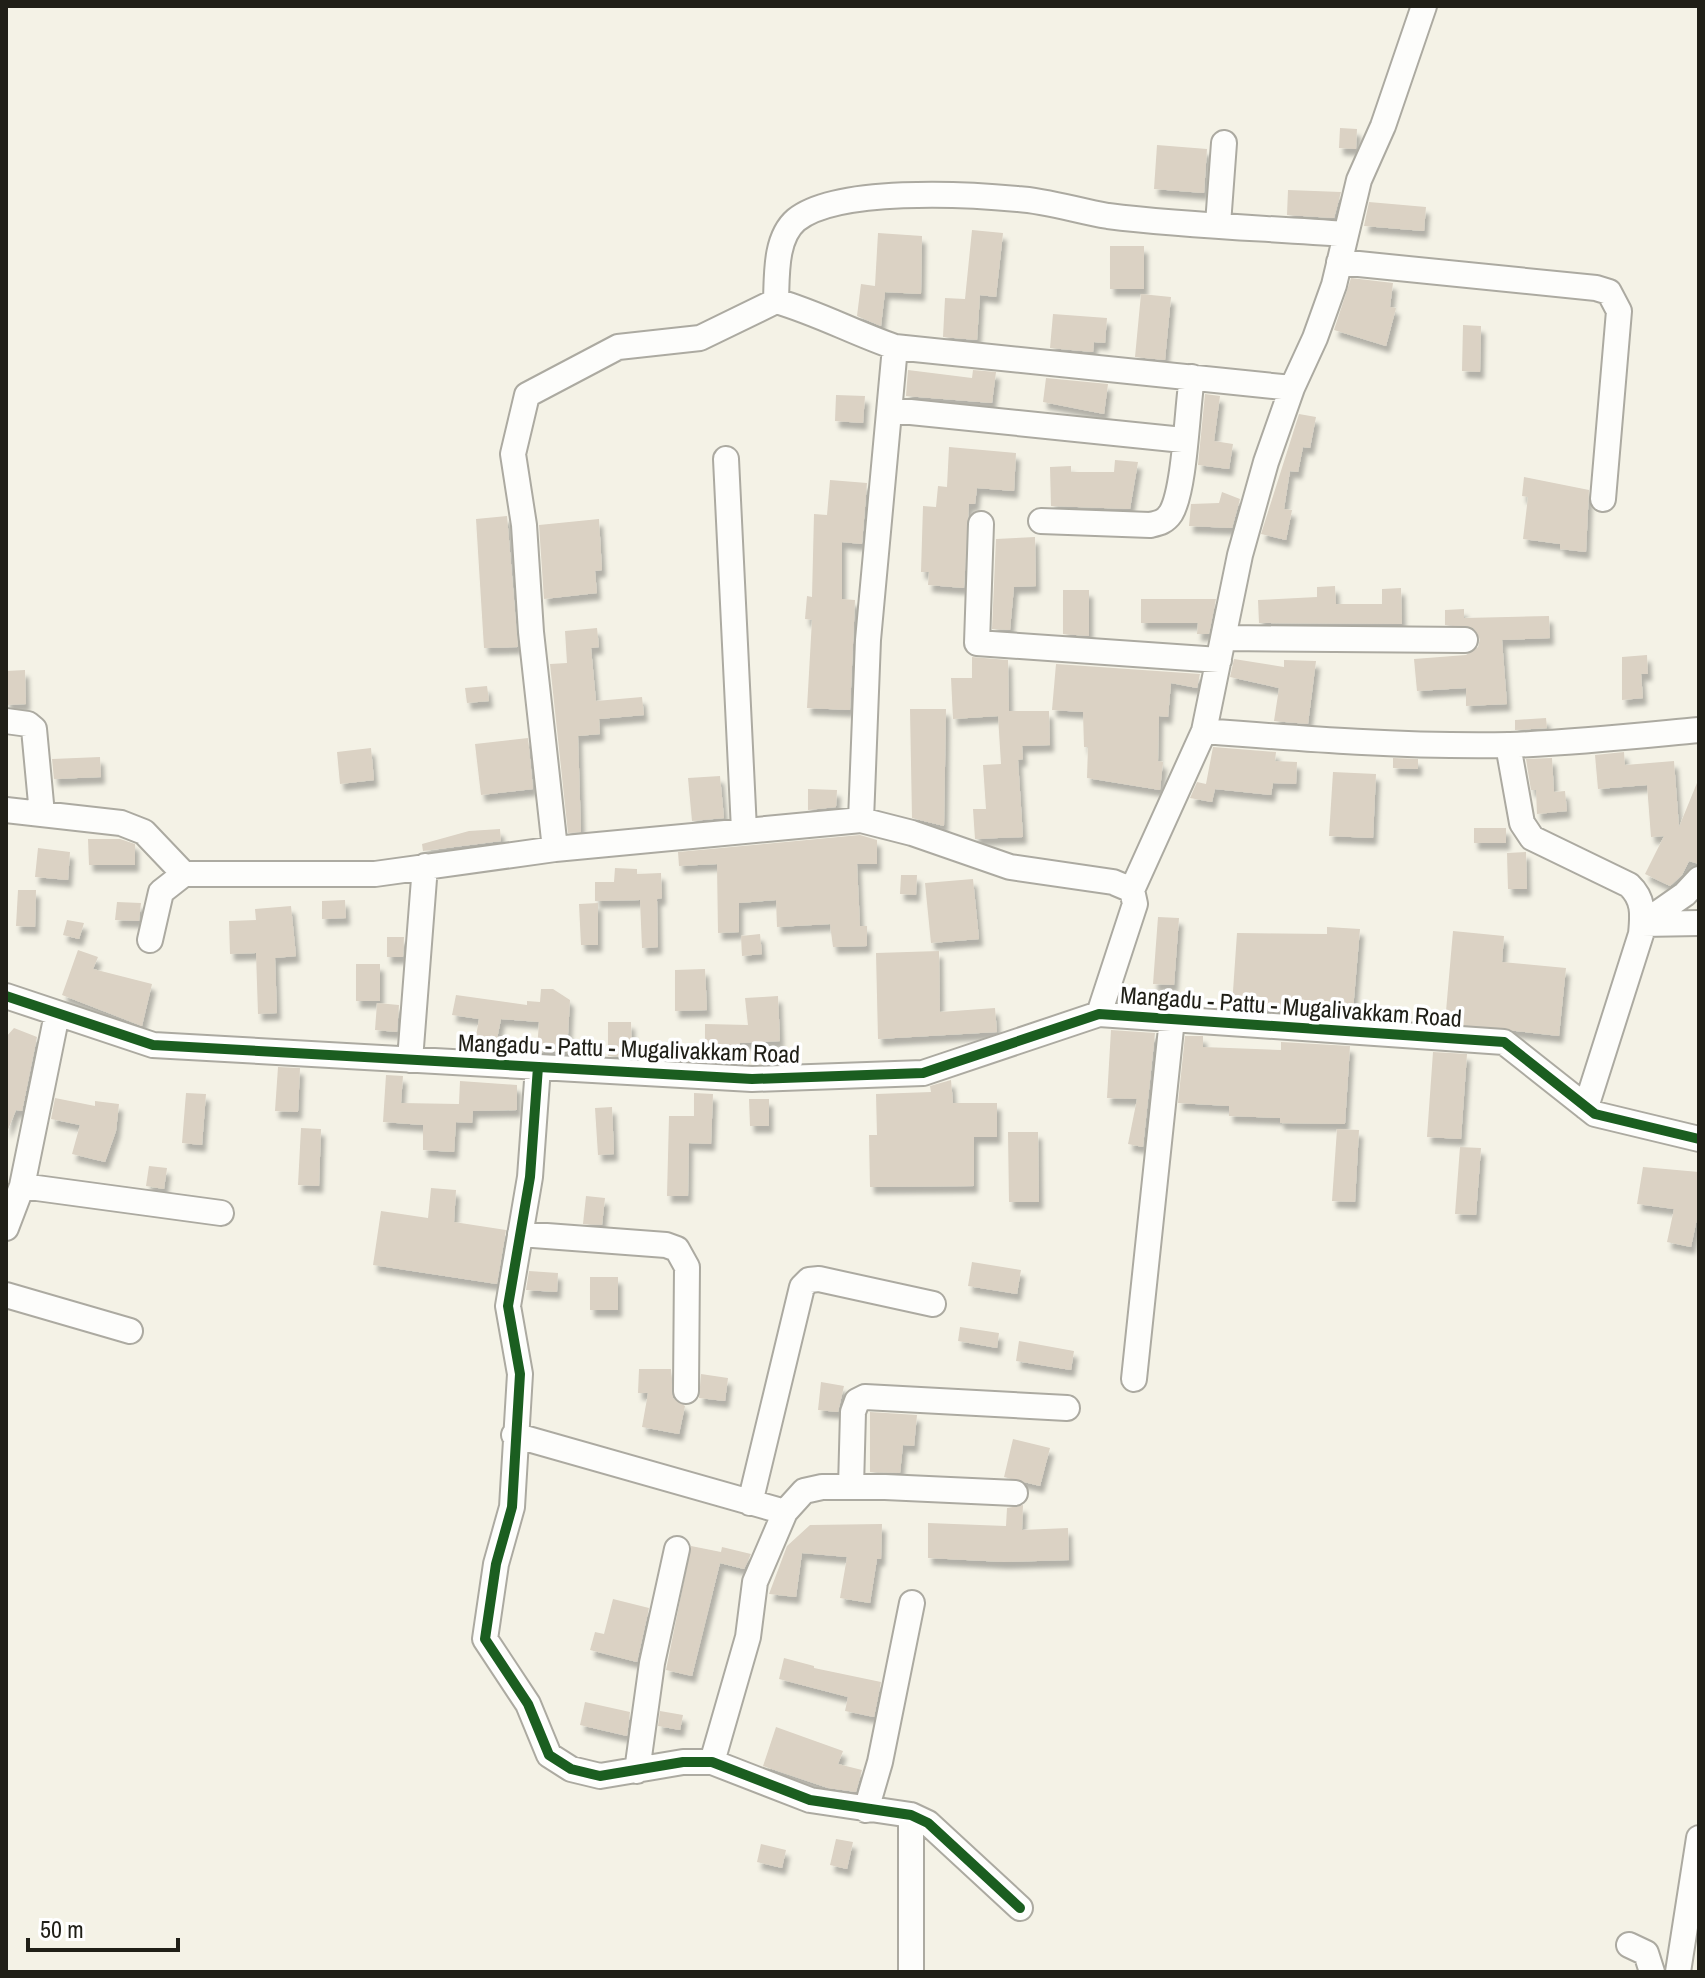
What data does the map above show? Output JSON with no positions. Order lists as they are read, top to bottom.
{
  "streets": {
    "street": ["Mangadu - Pattu - Mugalivakkam Road"]
  },
  "scale_bar": "50 m"
}
